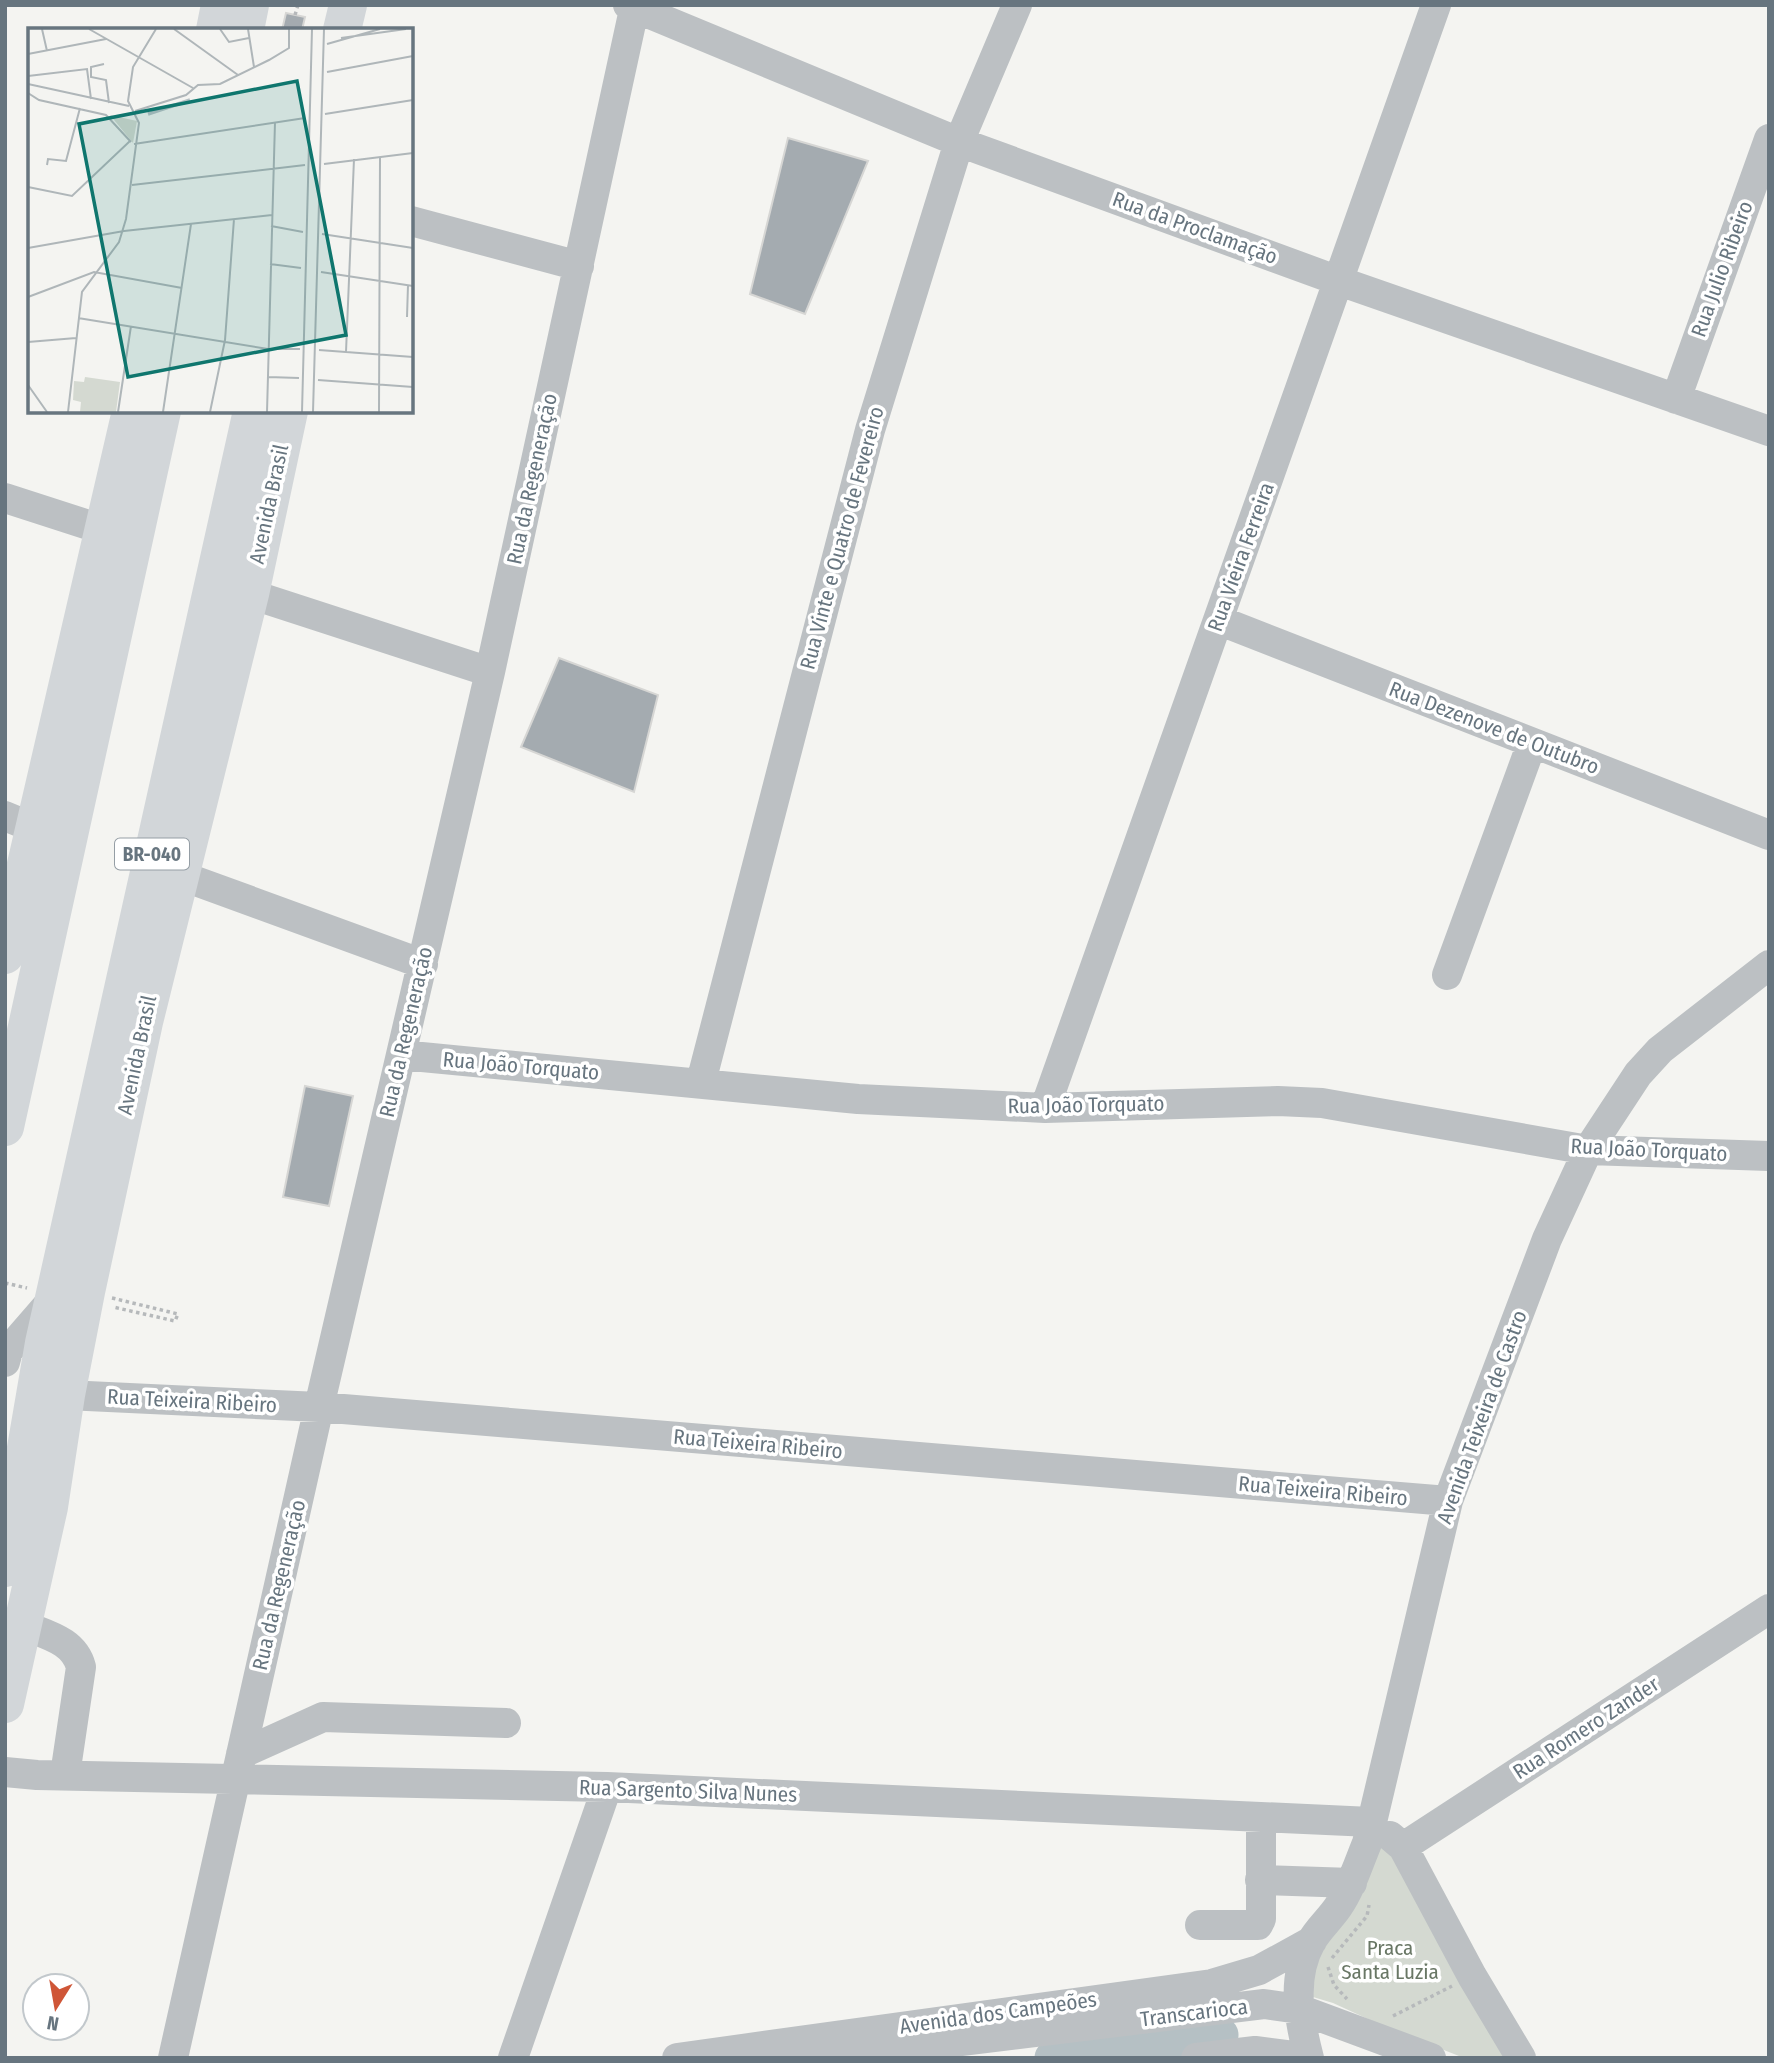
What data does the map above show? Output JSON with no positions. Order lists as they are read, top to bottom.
{
  "streets": {
    "highway": ["Avenida Brasil", "BR-040"],
    "street": [
      "Rua da Proclamação",
      "Rua Julio Ribeiro",
      "Rua da Regeneração",
      "Rua Vinte e Quatro de Fevereiro",
      "Rua Vieira Ferreira",
      "Rua Dezenove de Outubro",
      "Rua João Torquato",
      "Rua Teixeira Ribeiro",
      "Avenida Teixeira de Castro",
      "Rua Romero Zander",
      "Rua Sargento Silva Nunes",
      "Avenida dos Campeões",
      "Transcarioca"
    ]
  },
  "crossings": [
    ["Rua da Proclamação", "Rua Julio Ribeiro"],
    ["Rua da Proclamação", "Rua da Regeneração"],
    ["Rua da Proclamação", "Rua Vinte e Quatro de Fevereiro"],
    ["Rua da Proclamação", "Rua Vieira Ferreira"],
    ["Rua da Regeneração", "Rua João Torquato"],
    ["Rua da Regeneração", "Rua Teixeira Ribeiro"],
    ["Rua da Regeneração", "Rua Sargento Silva Nunes"],
    ["Avenida Brasil", "Rua Teixeira Ribeiro"],
    ["Rua Vinte e Quatro de Fevereiro", "Rua João Torquato"],
    ["Rua Vieira Ferreira", "Rua Dezenove de Outubro"],
    ["Rua Vieira Ferreira", "Rua João Torquato"],
    ["Rua João Torquato", "Avenida Teixeira de Castro"],
    ["Rua Teixeira Ribeiro", "Avenida Teixeira de Castro"],
    ["Avenida Teixeira de Castro", "Rua Sargento Silva Nunes"],
    ["Avenida Teixeira de Castro", "Avenida dos Campeões"],
    ["Avenida Teixeira de Castro", "Transcarioca"]
  ],
  "parks": ["Praca Santa Luzia"],
  "north": "bottom"
}
